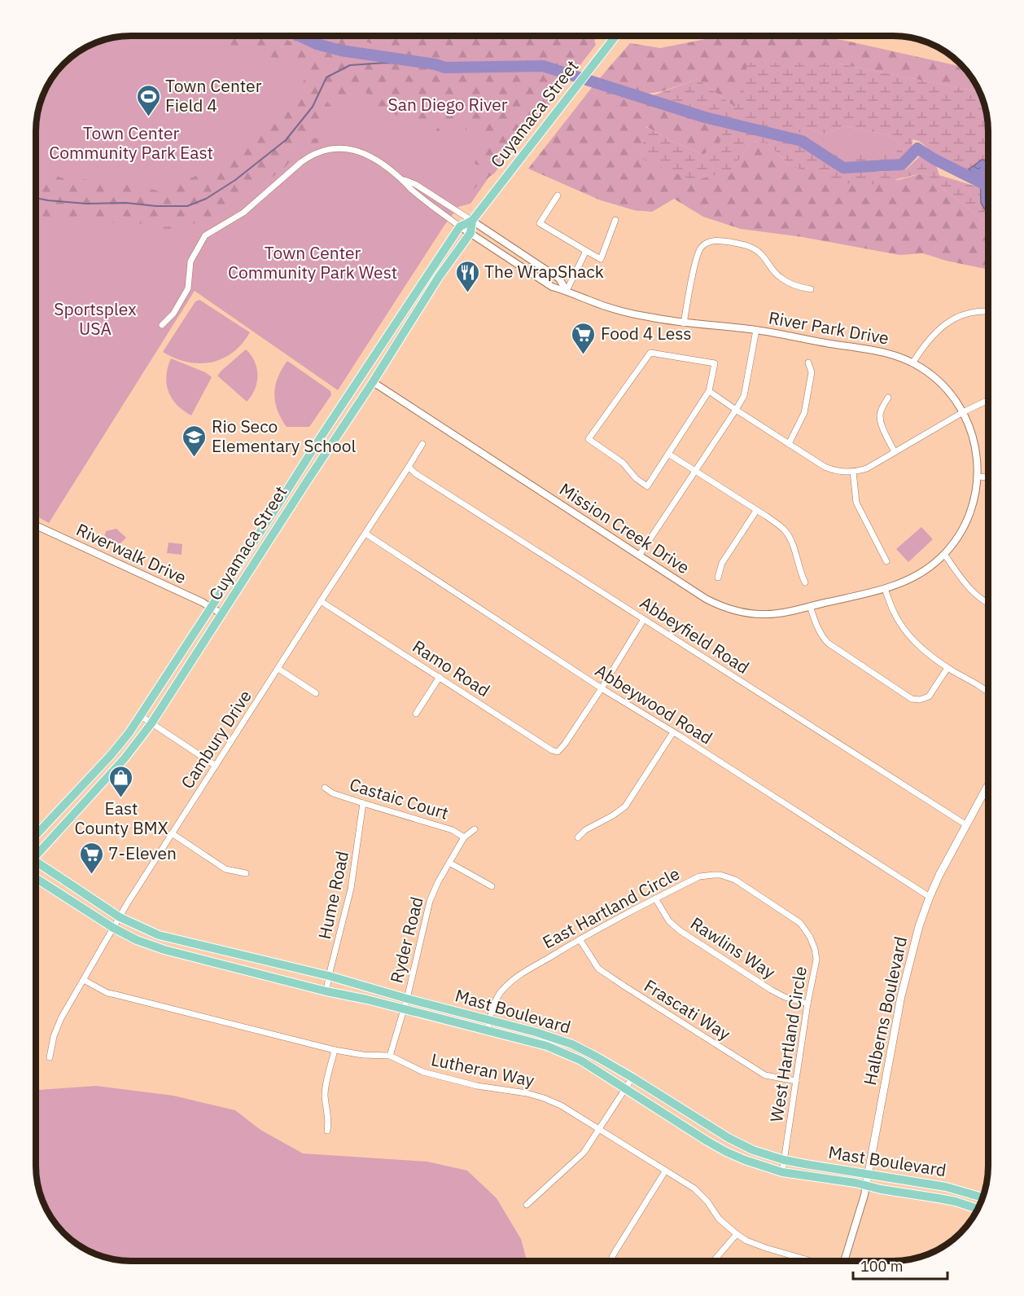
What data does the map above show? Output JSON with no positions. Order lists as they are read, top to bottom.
{
  "streets": {
    "main road": ["Cuyamaca Street", "Halberns Boulevard", "Mast Boulevard"],
    "street": [
      "River Park Drive",
      "Mission Creek Drive",
      "Riverwalk Drive",
      "Abbeyfield Road",
      "Ramo Road",
      "Abbeywood Road",
      "Cambury Drive",
      "Castaic Court",
      "Hume Road",
      "East Hartland Circle",
      "Ryder Road",
      "Rawlins Way",
      "Frascati Way",
      "West Hartland Circle",
      "Lutheran Way"
    ]
  },
  "crossings": [
    ["Cuyamaca Street", "River Park Drive"],
    ["Cuyamaca Street", "Mission Creek Drive"],
    ["Cuyamaca Street", "Riverwalk Drive"],
    ["River Park Drive", "Mission Creek Drive"],
    ["Abbeyfield Road", "Cambury Drive"],
    ["Abbeyfield Road", "Halberns Boulevard"],
    ["Ramo Road", "Abbeywood Road"],
    ["Ramo Road", "Cambury Drive"],
    ["Abbeywood Road", "Cambury Drive"],
    ["Abbeywood Road", "Halberns Boulevard"],
    ["Cambury Drive", "Mast Boulevard"],
    ["Cambury Drive", "Lutheran Way"],
    ["Castaic Court", "Hume Road"],
    ["Castaic Court", "Ryder Road"],
    ["Hume Road", "Mast Boulevard"],
    ["East Hartland Circle", "Rawlins Way"],
    ["East Hartland Circle", "Frascati Way"],
    ["East Hartland Circle", "Mast Boulevard"],
    ["East Hartland Circle", "West Hartland Circle"],
    ["Ryder Road", "Mast Boulevard"],
    ["Ryder Road", "Lutheran Way"],
    ["Rawlins Way", "West Hartland Circle"],
    ["Frascati Way", "West Hartland Circle"],
    ["Halberns Boulevard", "Mast Boulevard"],
    ["Mast Boulevard", "West Hartland Circle"]
  ],
  "parks": [
    "San Diego River",
    "Town Center Community Park East",
    "Town Center Community Park West",
    "Sportsplex USA"
  ],
  "places": {
    "sports": ["Town Center Field 4"],
    "restaurant": ["The WrapShack"],
    "supermarket": ["Food 4 Less", "7-Eleven"],
    "school or university": ["Rio Seco Elementary School"],
    "shop": ["East County BMX"]
  },
  "scale_bar": "100 m"
}
